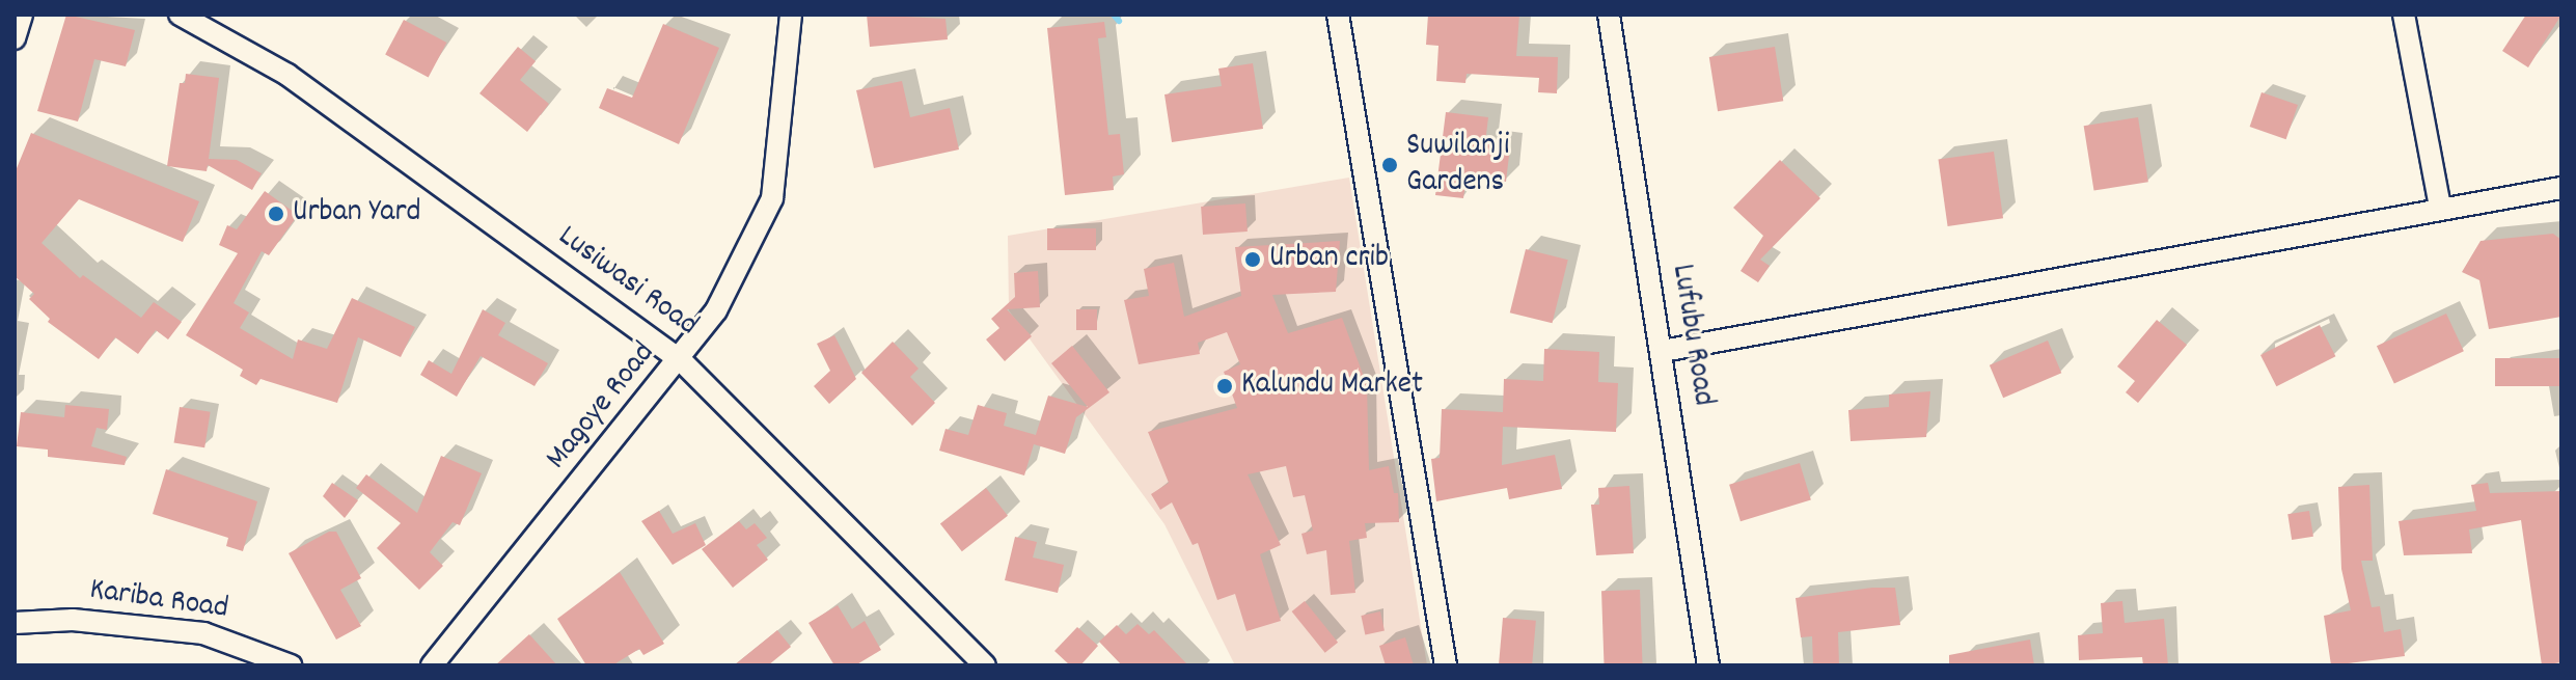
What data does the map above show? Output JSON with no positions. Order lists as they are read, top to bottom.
{
  "streets": {
    "street": [
      "Lusiwasi Road",
      "Lufubu Road",
      "Magoye Road",
      "Kariba Road"
    ]
  },
  "crossings": [
    ["Lusiwasi Road", "Magoye Road"]
  ],
  "places": [
    "Suwilanji Gardens",
    "Urban Yard",
    "Urban crib",
    "Kalundu Market"
  ]
}
